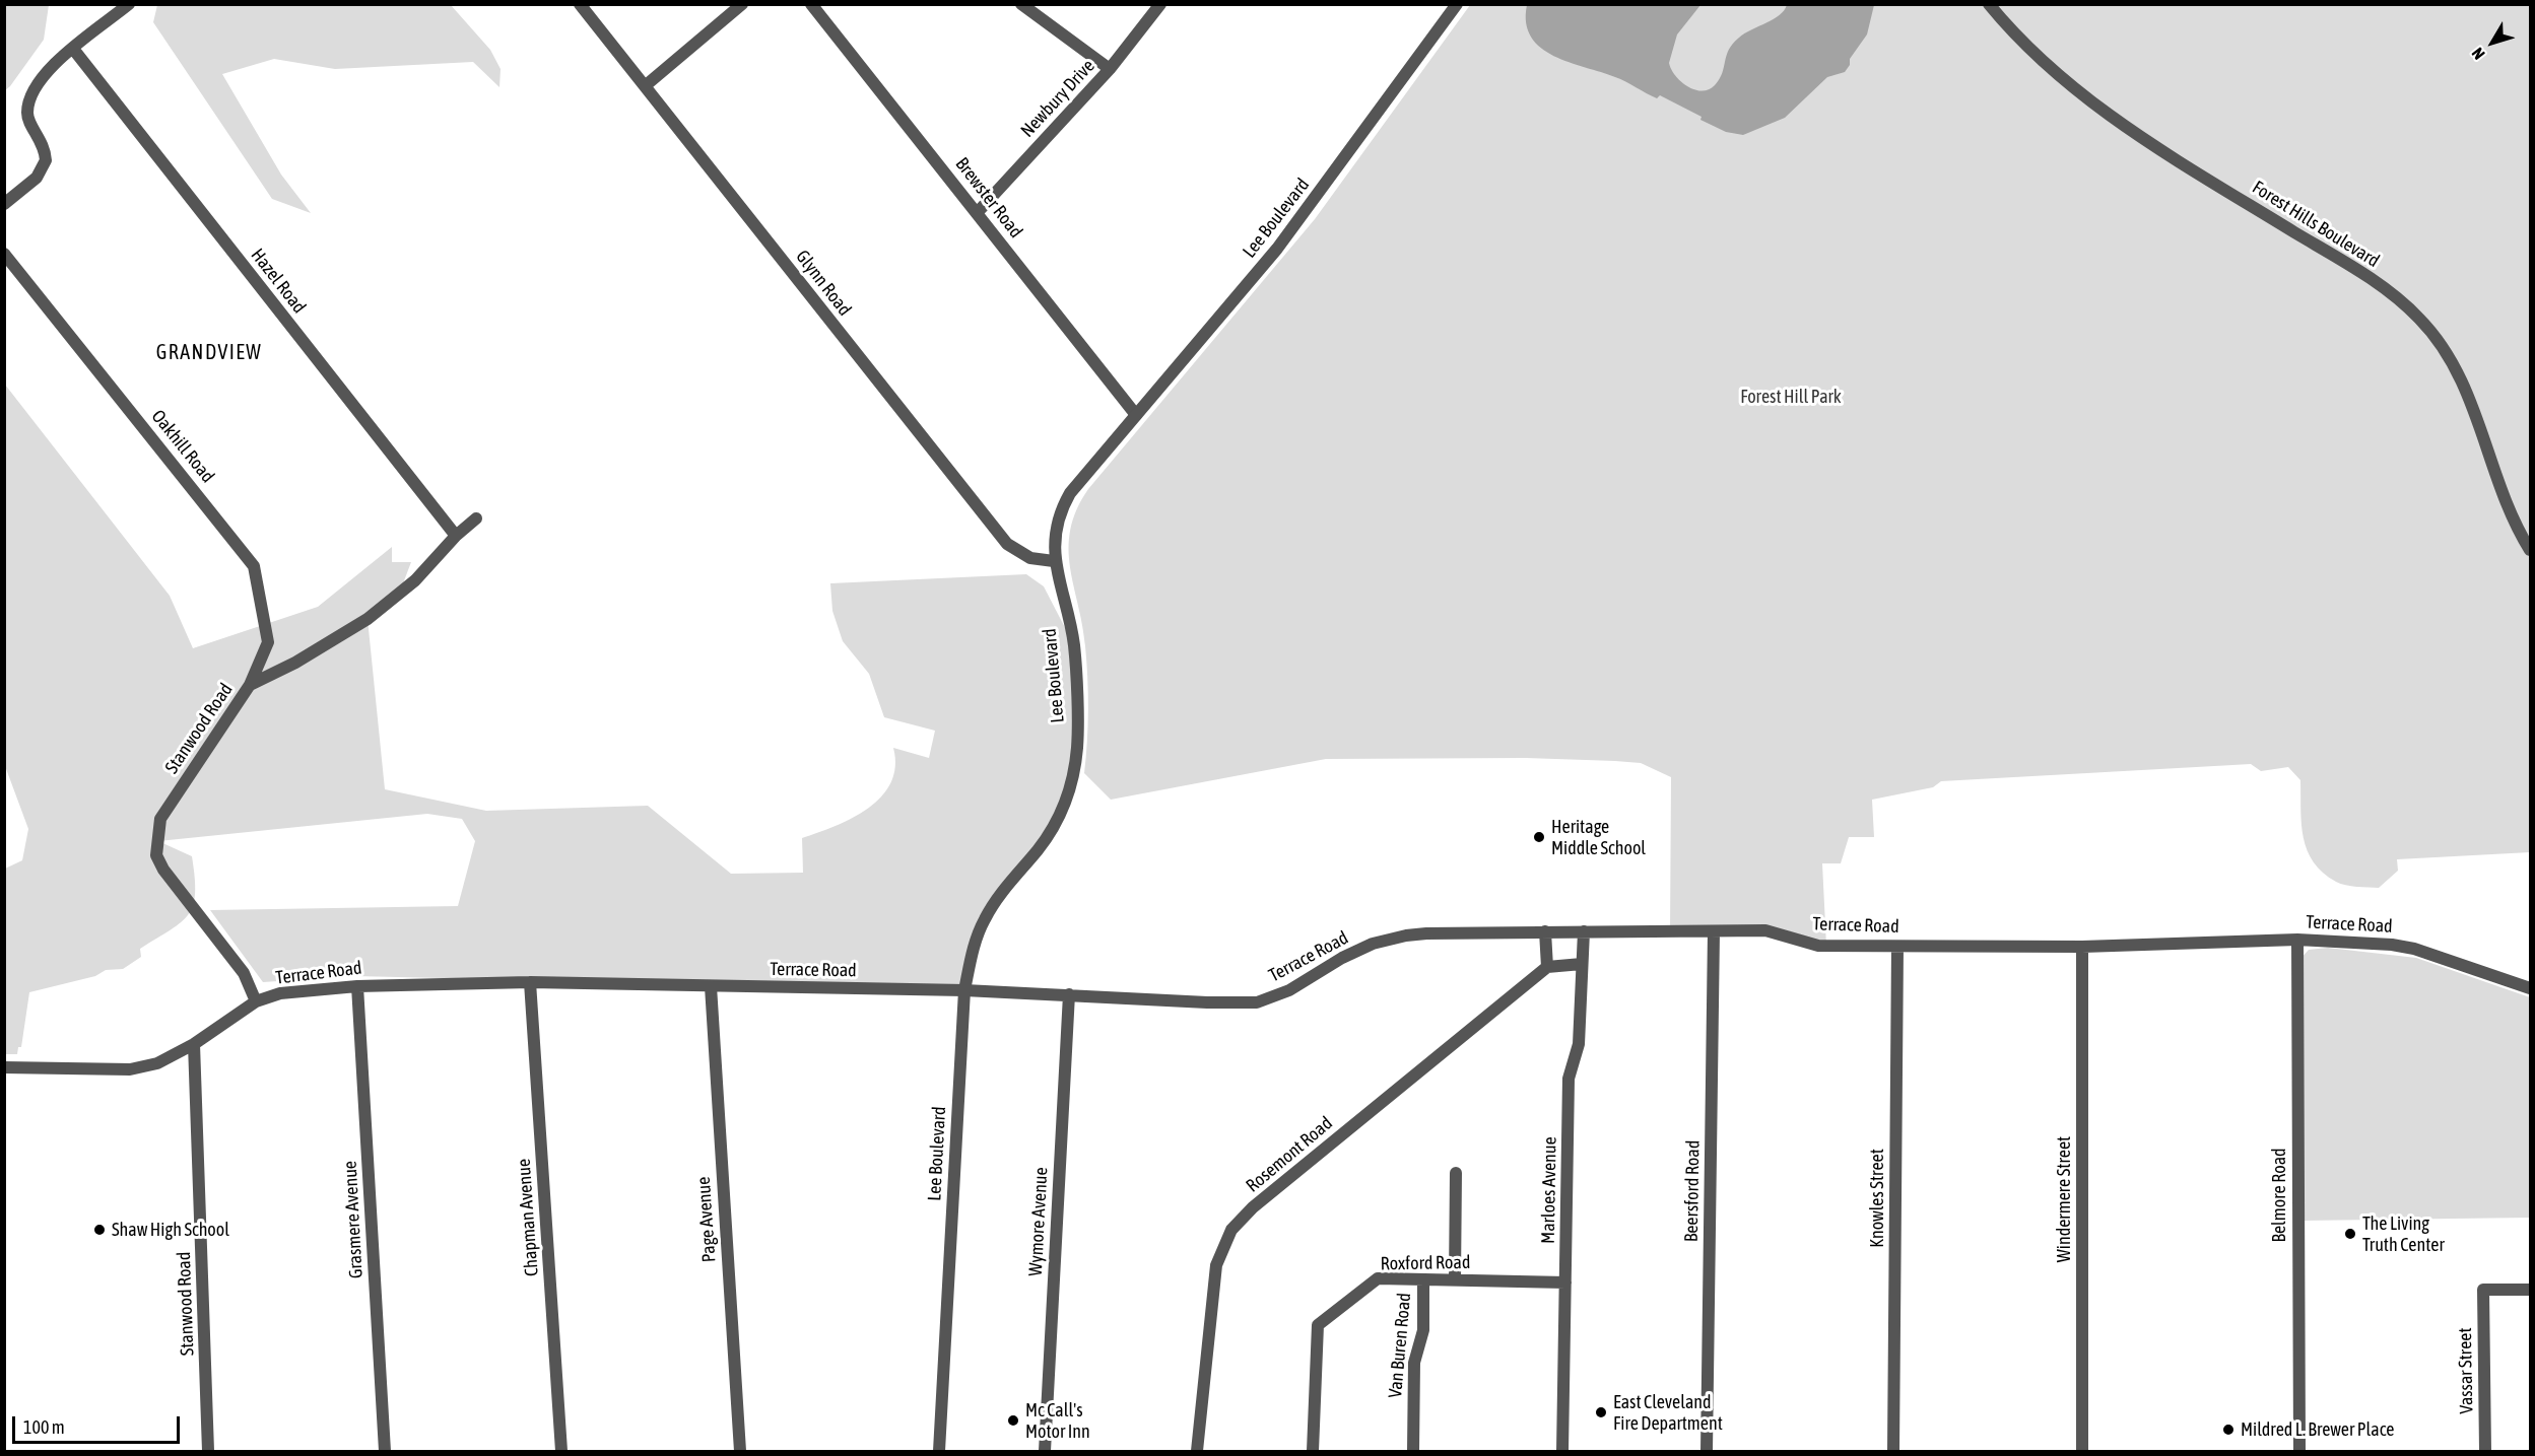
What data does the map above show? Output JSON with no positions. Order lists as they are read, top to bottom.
{
  "streets": {
    "street": [
      "Newbury Drive",
      "Brewster Road",
      "Lee Boulevard",
      "Forest Hills Boulevard",
      "Hazel Road",
      "Glynn Road",
      "Oakhill Road",
      "Stanwood Road",
      "Terrace Road",
      "Rosemont Road",
      "Marloes Avenue",
      "Beersford Road",
      "Belmore Road",
      "Knowles Street",
      "Windermere Street",
      "Chapman Avenue",
      "Grasmere Avenue",
      "Page Avenue",
      "Wymore Avenue",
      "Roxford Road",
      "Van Buren Road",
      "Vassar Street"
    ]
  },
  "crossings": [
    ["Newbury Drive", "Brewster Road"],
    ["Brewster Road", "Lee Boulevard"],
    ["Lee Boulevard", "Glynn Road"],
    ["Lee Boulevard", "Terrace Road"],
    ["Hazel Road", "Stanwood Road"],
    ["Oakhill Road", "Stanwood Road"],
    ["Stanwood Road", "Terrace Road"],
    ["Terrace Road", "Marloes Avenue"],
    ["Terrace Road", "Beersford Road"],
    ["Terrace Road", "Belmore Road"],
    ["Terrace Road", "Knowles Street"],
    ["Terrace Road", "Windermere Street"],
    ["Terrace Road", "Chapman Avenue"],
    ["Terrace Road", "Grasmere Avenue"],
    ["Terrace Road", "Page Avenue"],
    ["Terrace Road", "Wymore Avenue"],
    ["Marloes Avenue", "Roxford Road"],
    ["Roxford Road", "Van Buren Road"]
  ],
  "districts": ["GRANDVIEW"],
  "parks": ["Forest Hill Park"],
  "places": [
    "Heritage Middle School",
    "Shaw High School",
    "The Living Truth Center",
    "East Cleveland Fire Department",
    "Mc Call's Motor Inn",
    "Mildred L. Brewer Place"
  ],
  "scale_bar": "100 m",
  "north": "bottom left"
}
